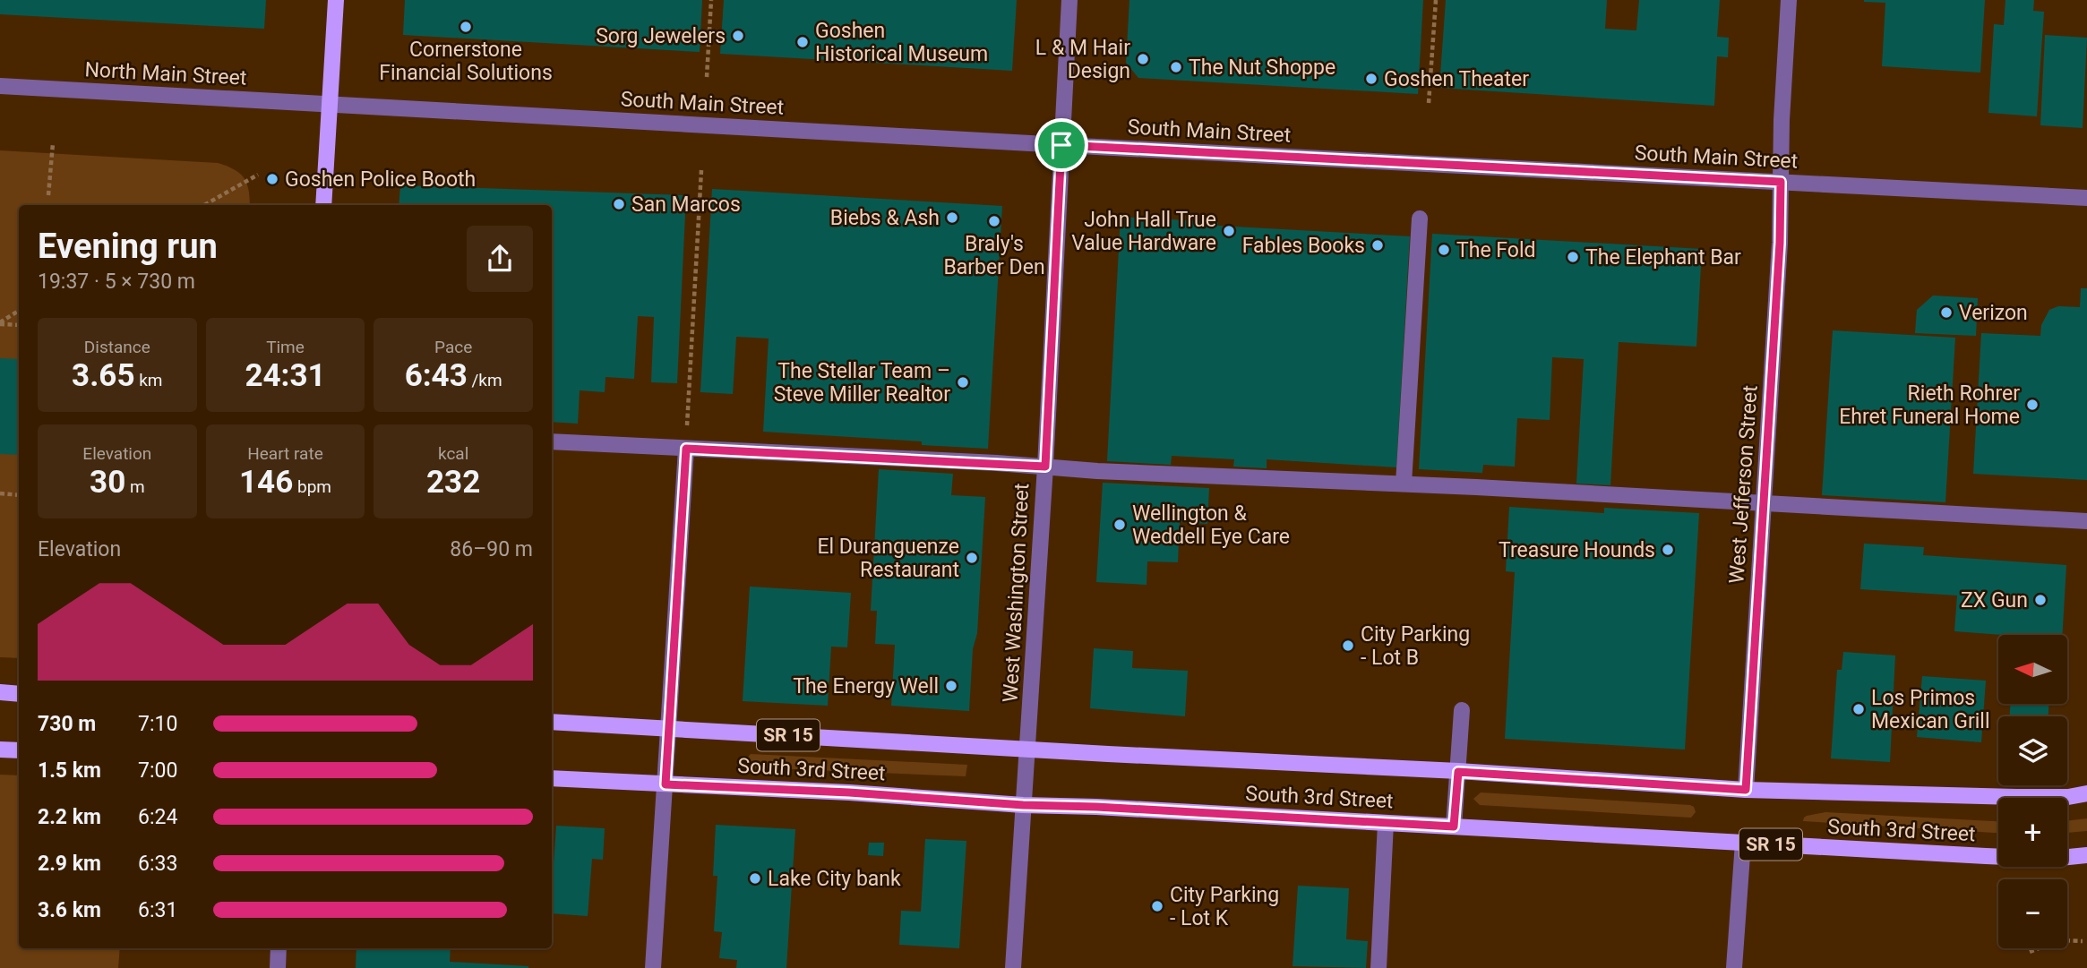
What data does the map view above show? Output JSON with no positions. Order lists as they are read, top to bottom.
{
  "streets": {
    "main road": ["SR 15", "South 3rd Street"],
    "street": [
      "North Main Street",
      "South Main Street",
      "West Jefferson Street",
      "West Washington Street"
    ]
  },
  "crossings": [
    ["North Main Street", "South Main Street"],
    ["South Main Street", "West Jefferson Street"],
    ["South Main Street", "West Washington Street"],
    ["West Jefferson Street", "South 3rd Street"],
    ["West Washington Street", "South 3rd Street"]
  ],
  "places": [
    "Cornerstone Financial Solutions",
    "Sorg Jewelers",
    "Goshen Historical Museum",
    "L & M Hair Design",
    "The Nut Shoppe",
    "Goshen Theater",
    "Goshen Police Booth",
    "San Marcos",
    "Biebs & Ash",
    "Braly's Barber Den",
    "John Hall True Value Hardware",
    "Fables Books",
    "The Fold",
    "The Elephant Bar",
    "Verizon",
    "The Stellar Team – Steve Miller Realtor",
    "Rieth Rohrer Ehret Funeral Home",
    "Wellington & Weddell Eye Care",
    "Treasure Hounds",
    "El Duranguenze Restaurant",
    "ZX Gun",
    "City Parking - Lot B",
    "The Energy Well",
    "Los Primos Mexican Grill",
    "Lake City bank",
    "City Parking - Lot K"
  ],
  "north": "left",
  "page": {
    "heading": ["Evening run", "19:37 · 5 × 730 m"],
    "stats": [
      ["Distance", "3.65 km"],
      ["Time", "24:31"],
      ["Pace", "6:43 /km"],
      ["Elevation", "30 m"],
      ["Heart rate", "146 bpm"],
      ["kcal", "232"]
    ],
    "chart": ["Elevation", "86–90 m"],
    "map_buttons": ["+", "−"],
    "list": [
      {
        "name": "730 m",
        "note": "7:10"
      },
      {
        "name": "1.5 km",
        "note": "7:00"
      },
      {
        "name": "2.2 km",
        "note": "6:24"
      },
      {
        "name": "2.9 km",
        "note": "6:33"
      },
      {
        "name": "3.6 km",
        "note": "6:31"
      }
    ]
  }
}
